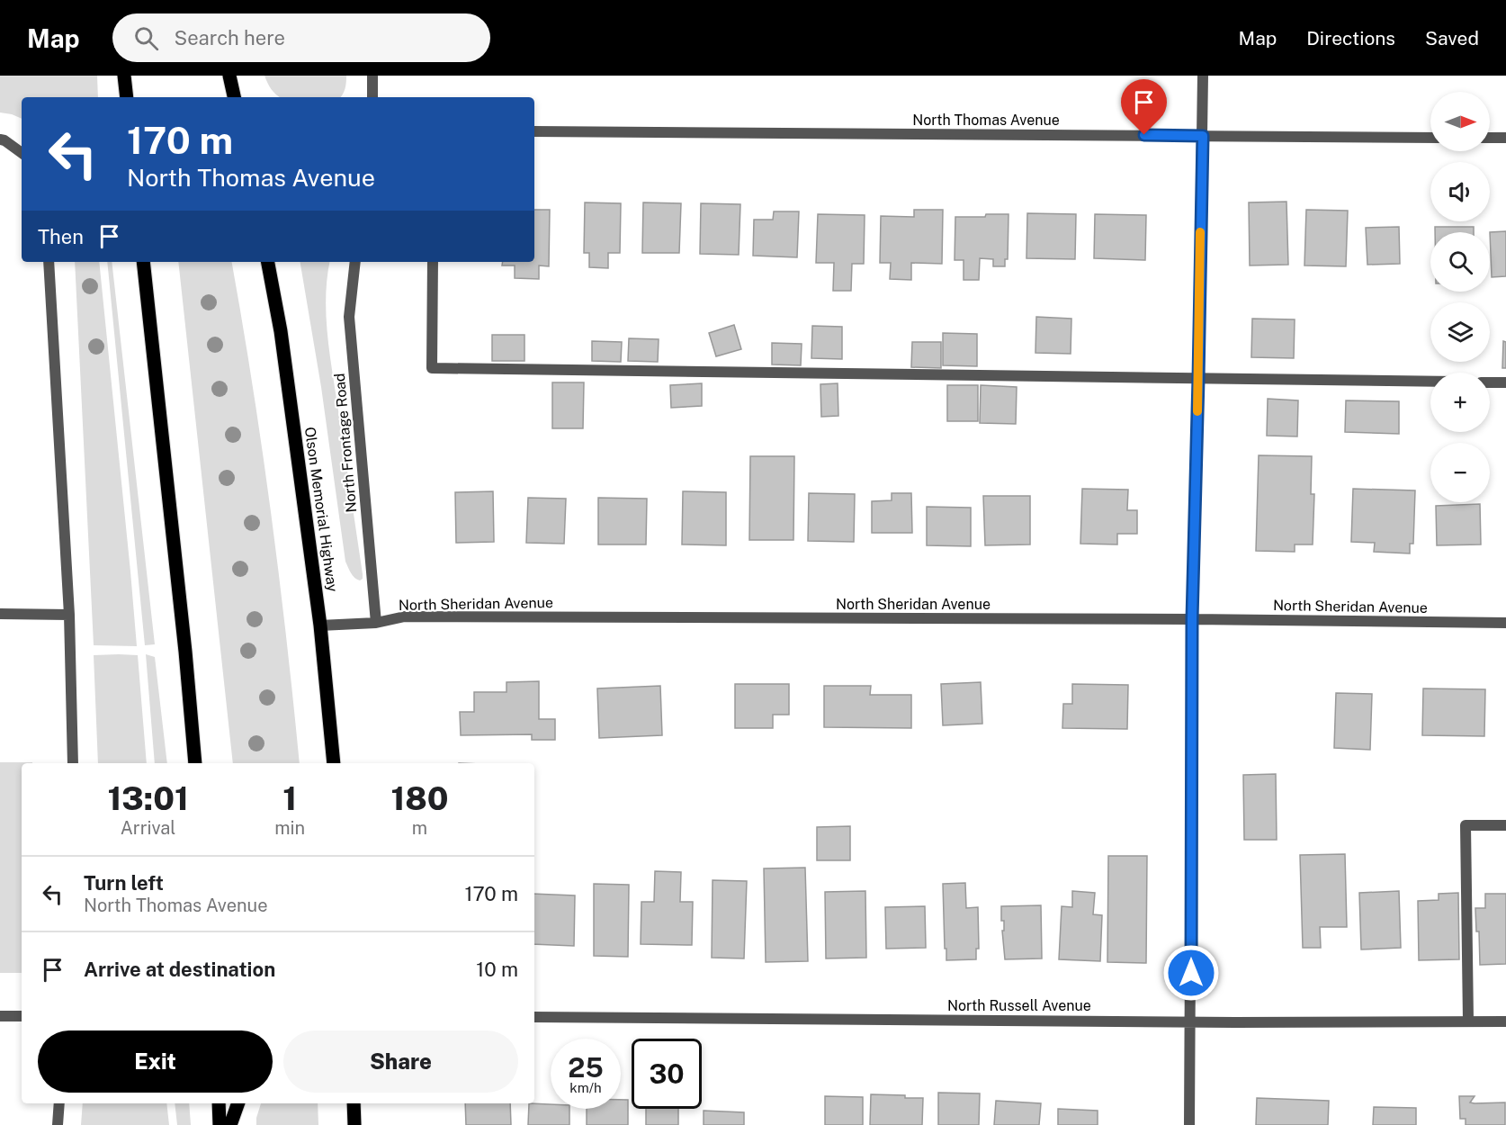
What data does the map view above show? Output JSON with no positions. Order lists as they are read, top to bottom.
{
  "streets": {
    "main road": ["Olson Memorial Highway"],
    "street": [
      "North Thomas Avenue",
      "North Frontage Road",
      "North Sheridan Avenue",
      "North Russell Avenue"
    ]
  },
  "crossings": [
    ["North Frontage Road", "North Sheridan Avenue"],
    ["Olson Memorial Highway", "North Sheridan Avenue"]
  ],
  "north": "right",
  "page": {
    "header": "Map",
    "search": "Search here",
    "nav": ["Map", "Directions", "Saved"],
    "map_buttons": ["+", "−"],
    "turn": ["170 m", "North Thomas Avenue"],
    "then": "Then",
    "eta": [
      "13:01",
      "Arrival",
      "1",
      "min",
      "180",
      "m"
    ],
    "list": [
      {
        "name": "Turn left",
        "note": "North Thomas Avenue",
        "value": "170 m"
      },
      {
        "name": "Arrive at destination",
        "value": "10 m"
      }
    ],
    "buttons": ["Exit", "Share"],
    "speed": "25 km/h",
    "limit": "30"
  }
}
